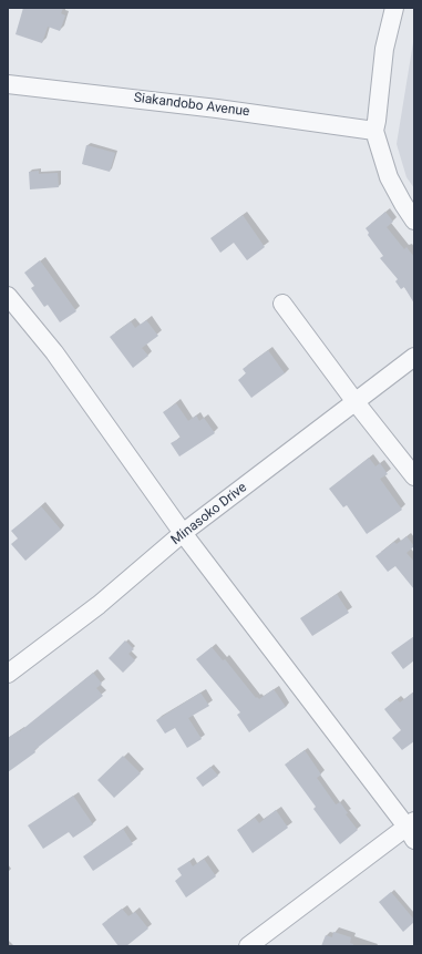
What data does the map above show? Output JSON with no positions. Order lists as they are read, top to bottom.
{
  "streets": {
    "street": ["Siakandobo Avenue", "Minasoko Drive"]
  }
}
